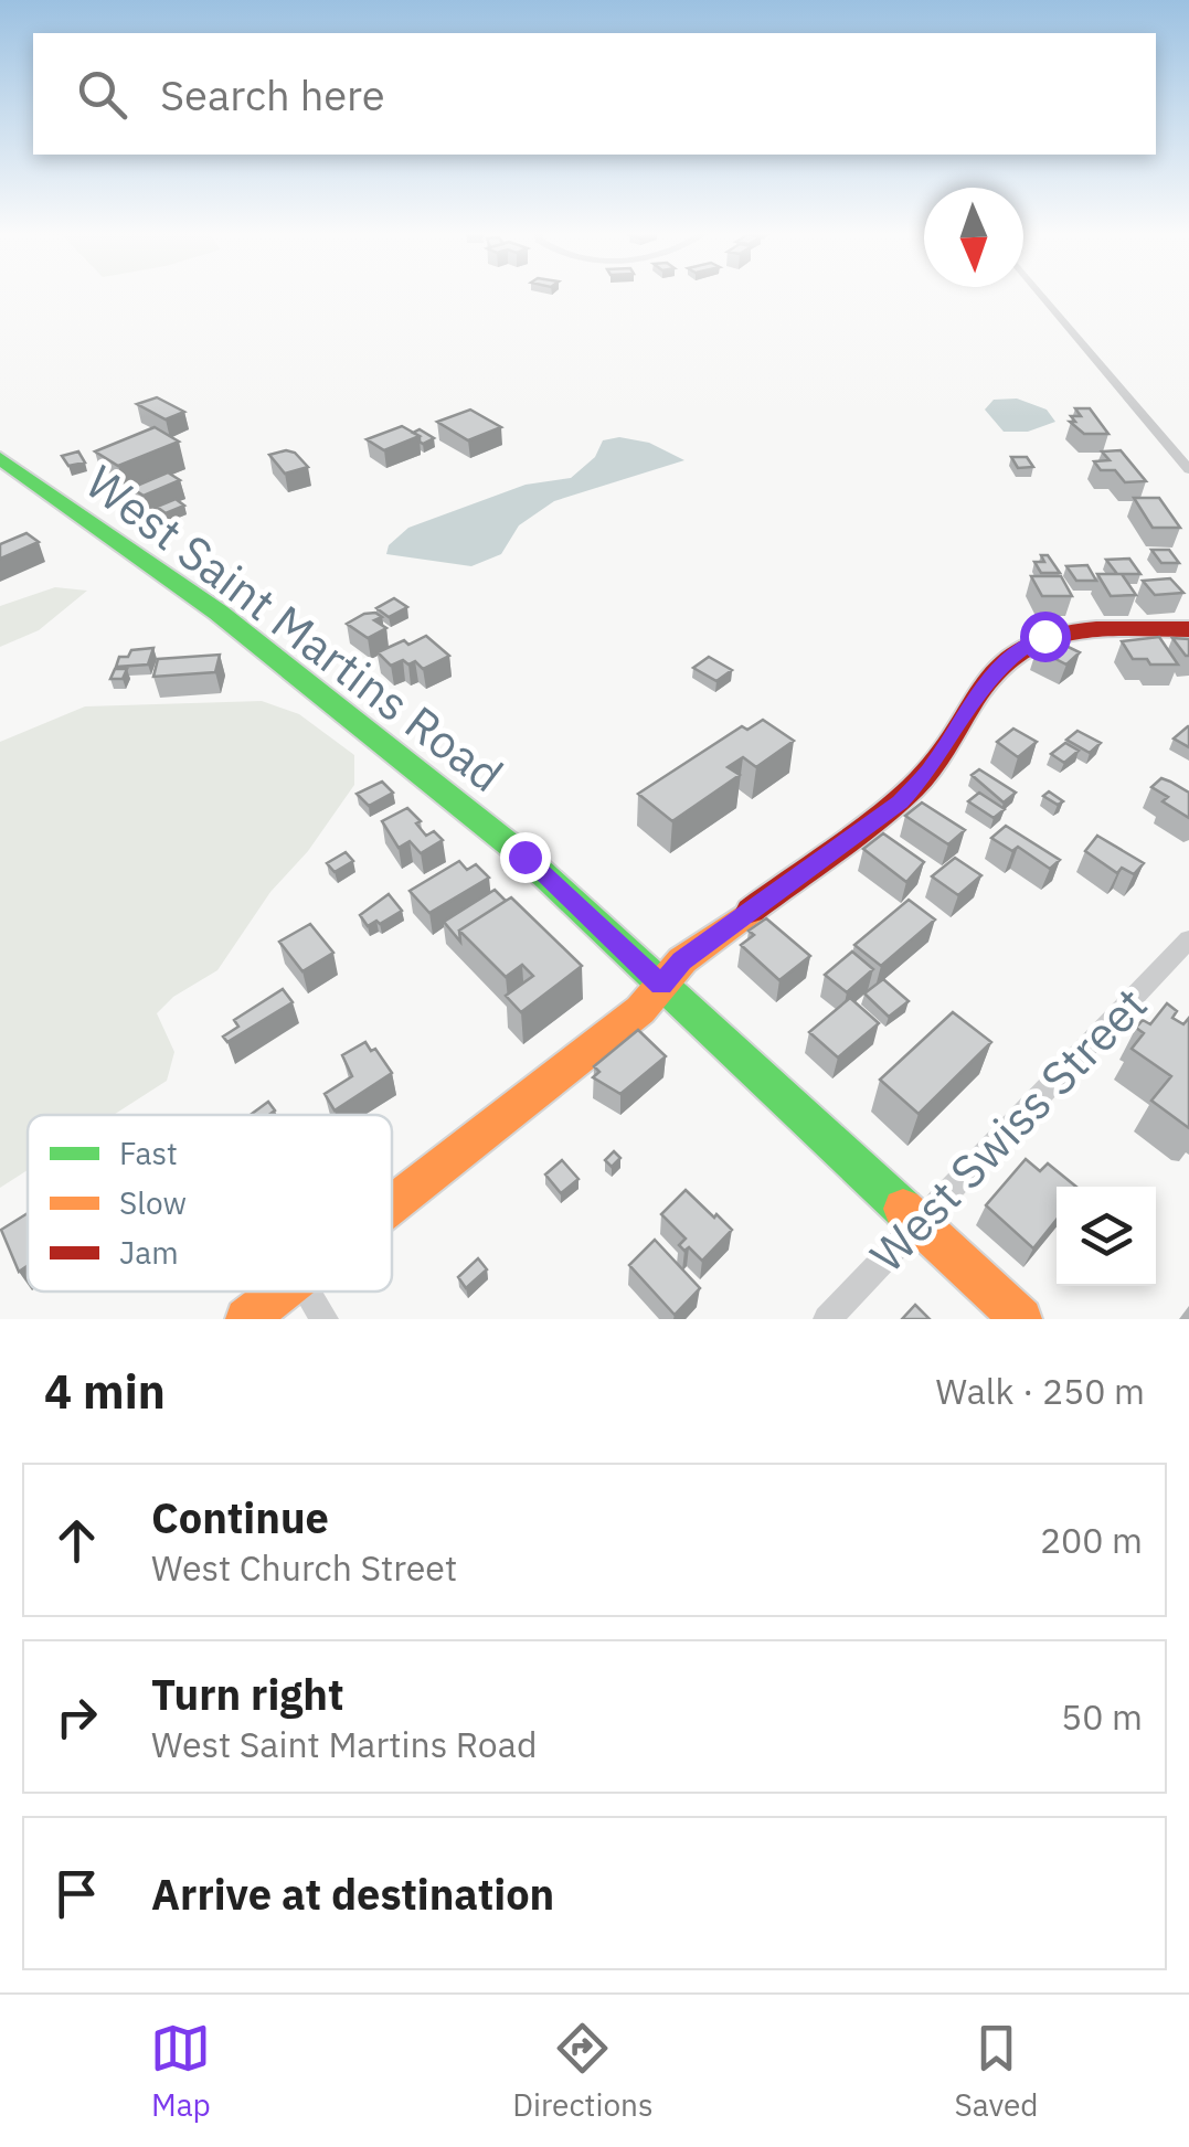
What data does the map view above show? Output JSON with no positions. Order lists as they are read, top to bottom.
{
  "streets": {
    "street": ["West Saint Martins Road", "West Swiss Street"]
  },
  "crossings": [
    ["West Saint Martins Road", "West Swiss Street"]
  ],
  "legend": ["Fast", "Slow", "Jam"],
  "north": "bottom",
  "page": {
    "search": "Search here",
    "heading": ["4 min", "Walk · 250 m"],
    "list": [
      ["Continue", "West Church Street", "200 m"],
      ["Turn right", "West Saint Martins Road", "50 m"],
      "Arrive at destination"
    ],
    "nav": ["Map", "Directions", "Saved"]
  }
}
